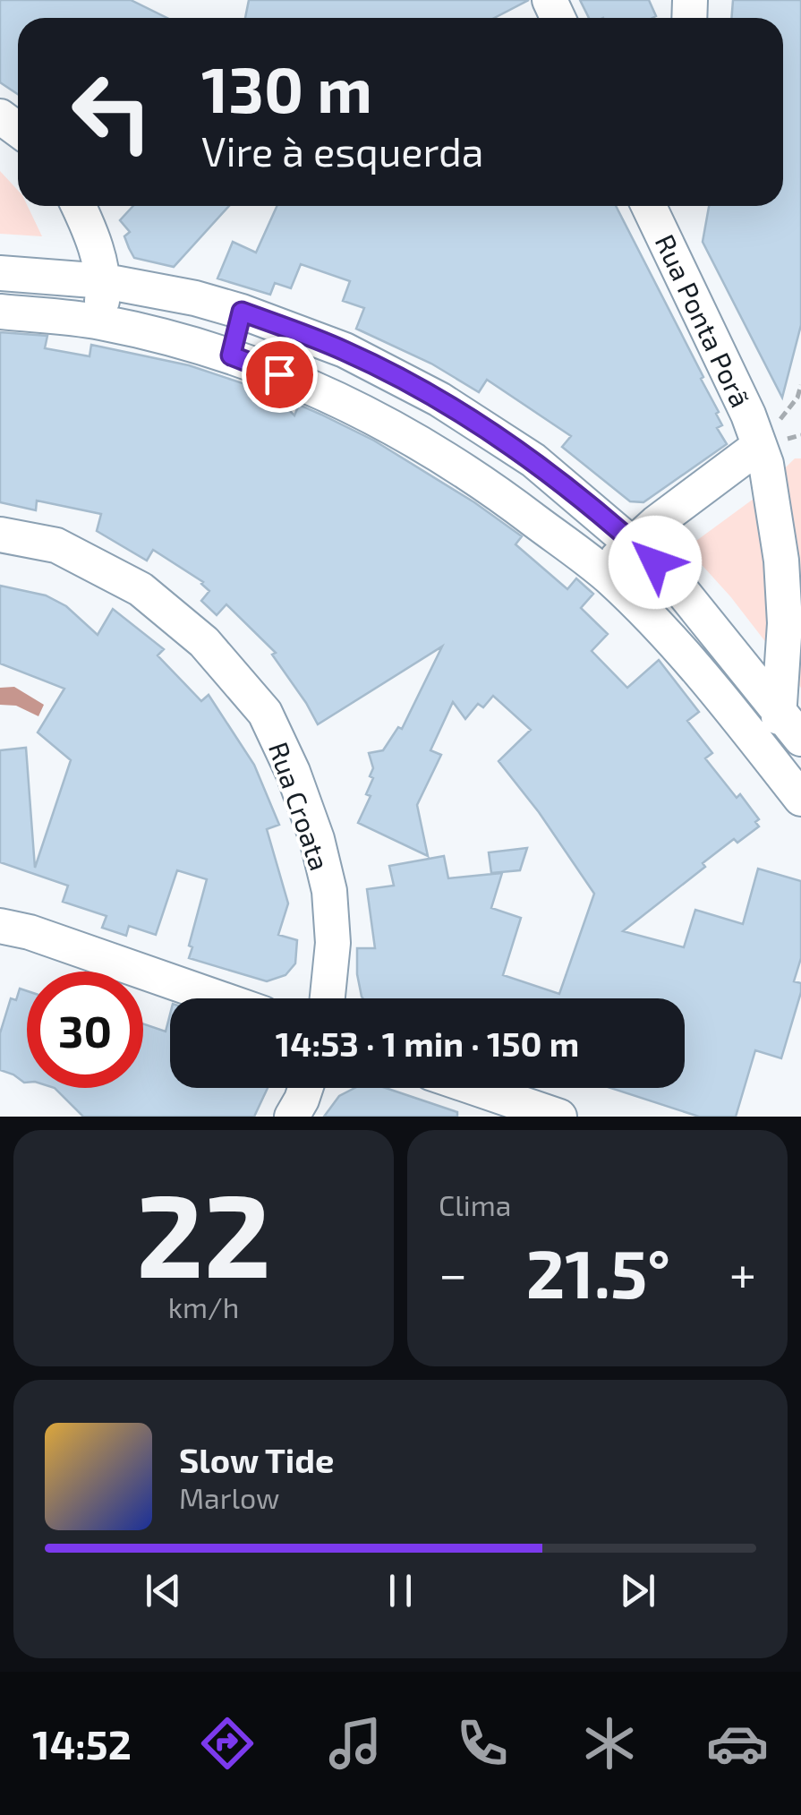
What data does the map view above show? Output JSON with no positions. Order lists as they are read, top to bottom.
{
  "streets": {
    "street": ["Rua Ponta Porã", "Rua Croata"]
  },
  "page": {
    "turn": ["130 m", "Vire à esquerda"],
    "limit": "30",
    "trip": "14:53 · 1 min · 150 m",
    "tile": [
      ["22", "km/h"],
      "Clima"
    ],
    "heat": ["−", "21.5°", "+"],
    "song": ["Slow Tide", "Marlow"],
    "tabs": "14:52"
  }
}
